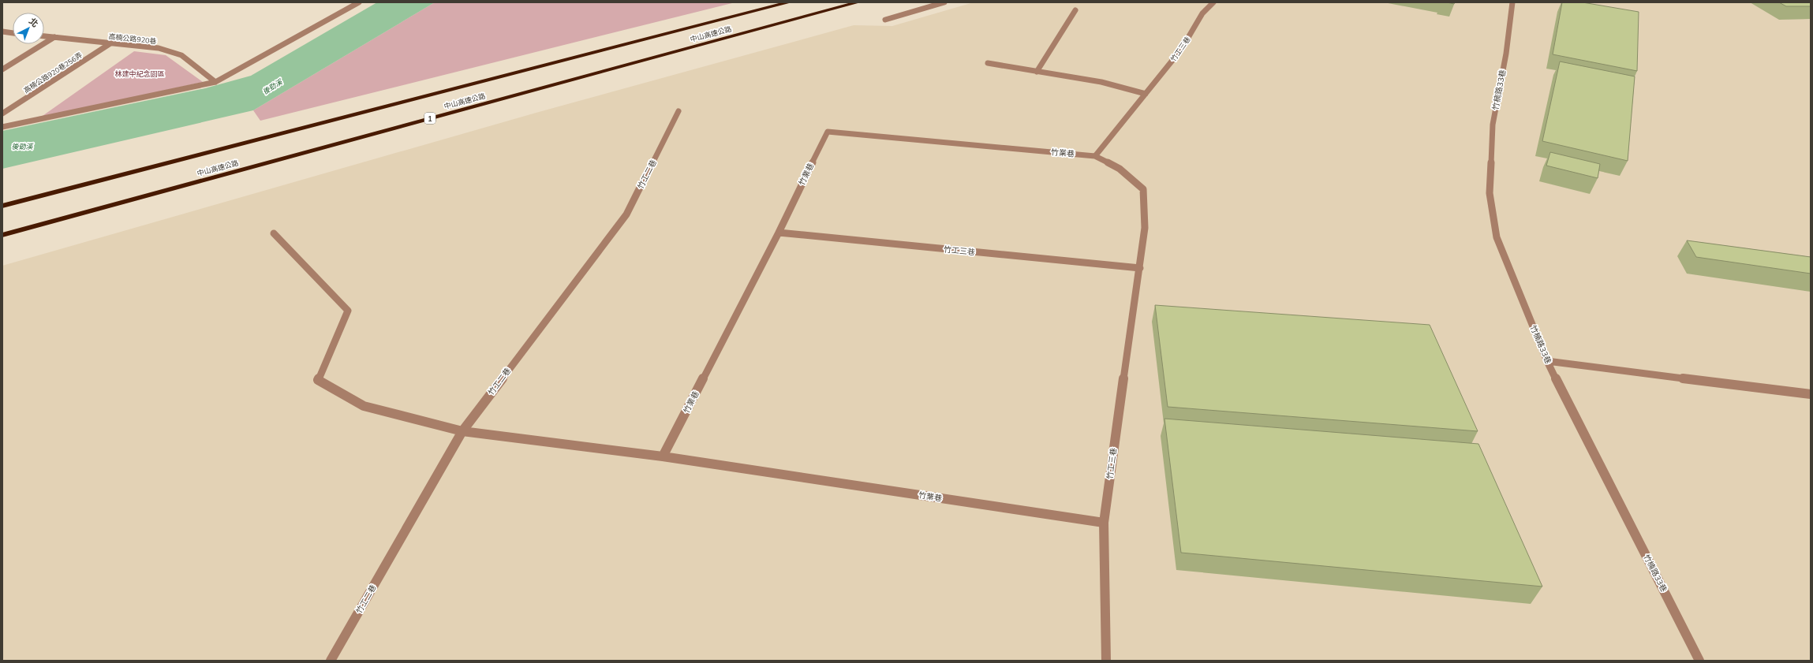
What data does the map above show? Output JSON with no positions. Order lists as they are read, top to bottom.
{
  "streets": {
    "highway": ["中山高速公路", "1"],
    "street": [
      "高楠公路920巷",
      "竹工三巷",
      "高楠公路920巷256弄",
      "竹楠路33巷",
      "竹業巷",
      "竹工二巷"
    ]
  },
  "crossings": [
    ["高楠公路920巷", "高楠公路920巷256弄"],
    ["竹工三巷", "竹業巷"],
    ["竹業巷", "竹工二巷"]
  ],
  "water": ["後勁溪"],
  "parks": ["林建中紀念園區"],
  "north": "top right"
}
